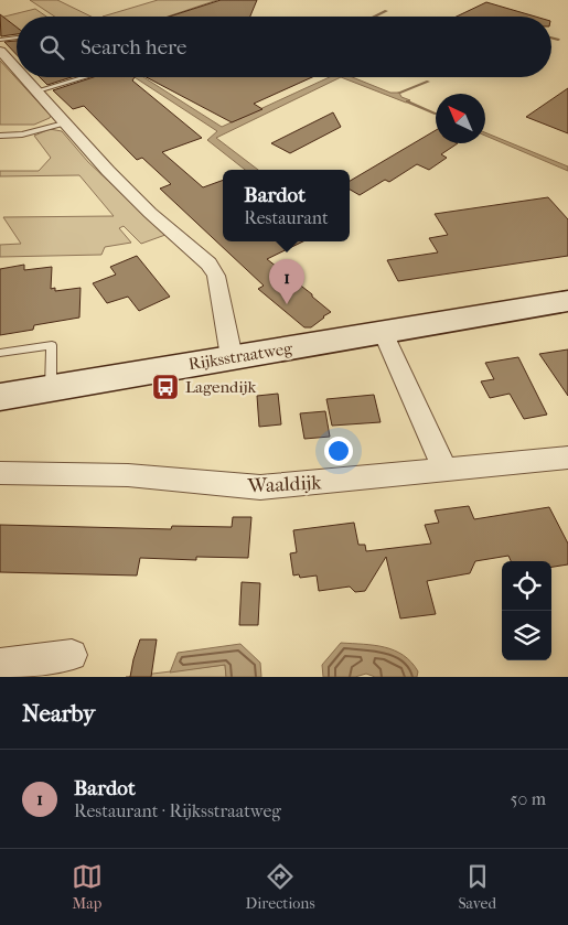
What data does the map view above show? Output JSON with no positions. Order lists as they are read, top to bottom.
{
  "streets": {
    "street": ["Rijksstraatweg", "Waaldijk"]
  },
  "places": {
    "bus stop": ["Lagendijk"]
  },
  "north": "top left",
  "page": {
    "search": "Search here",
    "popup": ["Bardot", "Restaurant"],
    "pins": "1",
    "heading": "Nearby",
    "list": [
      {
        "mark": "1",
        "name": "Bardot",
        "note": "Restaurant · Rijksstraatweg",
        "value": "50 m"
      }
    ],
    "nav": ["Map", "Directions", "Saved"]
  }
}
